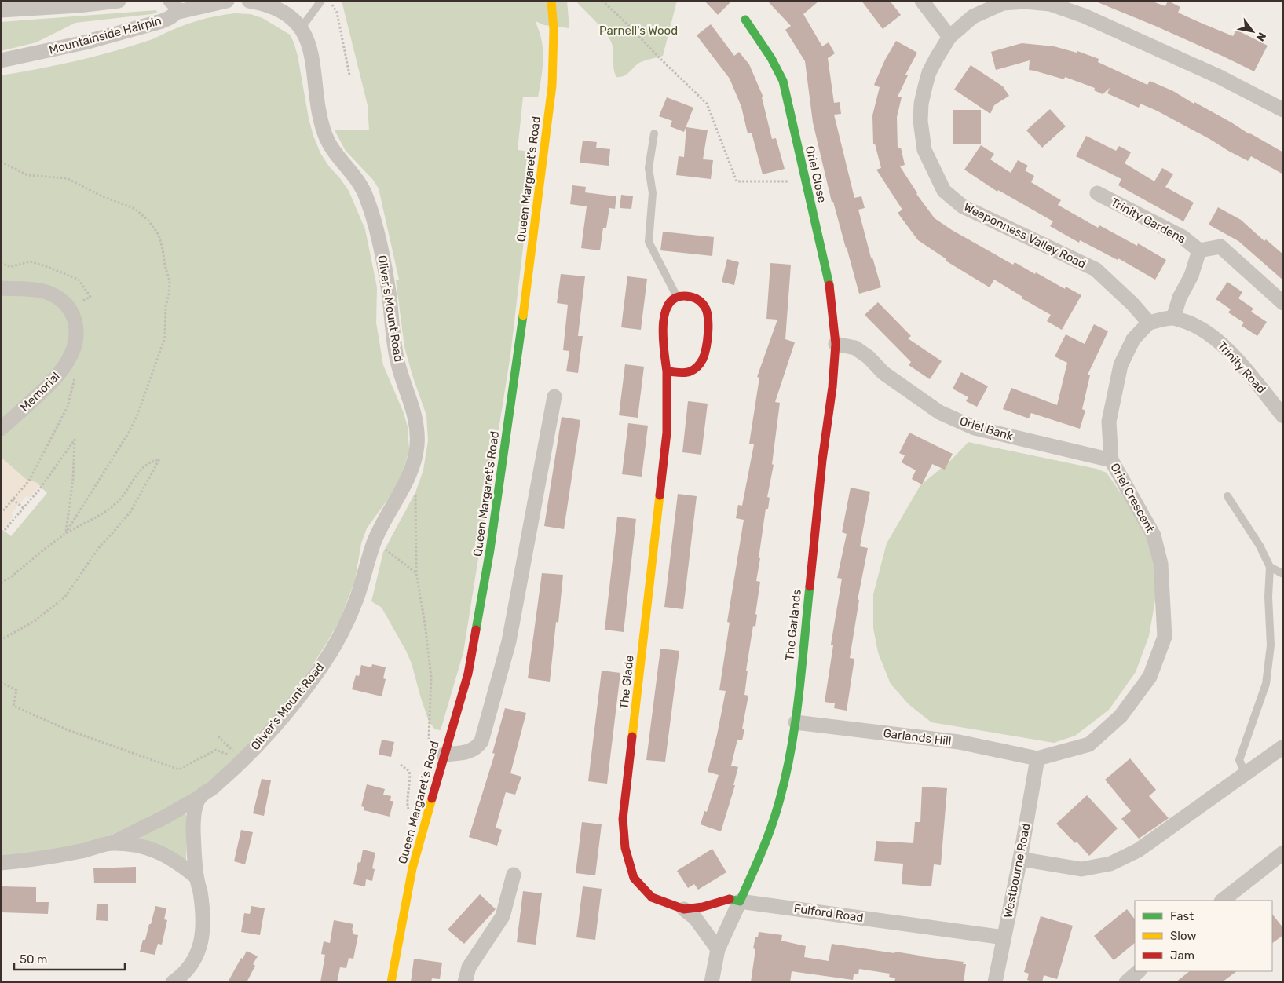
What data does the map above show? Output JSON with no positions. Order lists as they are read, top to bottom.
{
  "streets": {
    "street": [
      "Mountainside Hairpin",
      "Oriel Close",
      "Queen Margaret's Road",
      "Trinity Gardens",
      "Weaponness Valley Road",
      "Oliver's Mount Road",
      "Trinity Road",
      "Memorial",
      "Oriel Bank",
      "Oriel Crescent",
      "The Garlands",
      "The Glade",
      "Garlands Hill",
      "Westbourne Road",
      "Fulford Road"
    ]
  },
  "crossings": [
    ["Oriel Close", "Oriel Bank"],
    ["Oriel Close", "The Garlands"],
    ["Weaponness Valley Road", "Oriel Crescent"],
    ["Oriel Bank", "Oriel Crescent"],
    ["Oriel Bank", "The Garlands"],
    ["Oriel Crescent", "Garlands Hill"],
    ["Oriel Crescent", "Westbourne Road"],
    ["The Garlands", "The Glade"],
    ["The Garlands", "Garlands Hill"],
    ["The Garlands", "Fulford Road"],
    ["The Glade", "Fulford Road"],
    ["Garlands Hill", "Westbourne Road"],
    ["Westbourne Road", "Fulford Road"]
  ],
  "parks": ["Parnell's Wood"],
  "legend": ["Fast", "Slow", "Jam"],
  "scale_bar": "50 m",
  "north": "bottom right"
}
